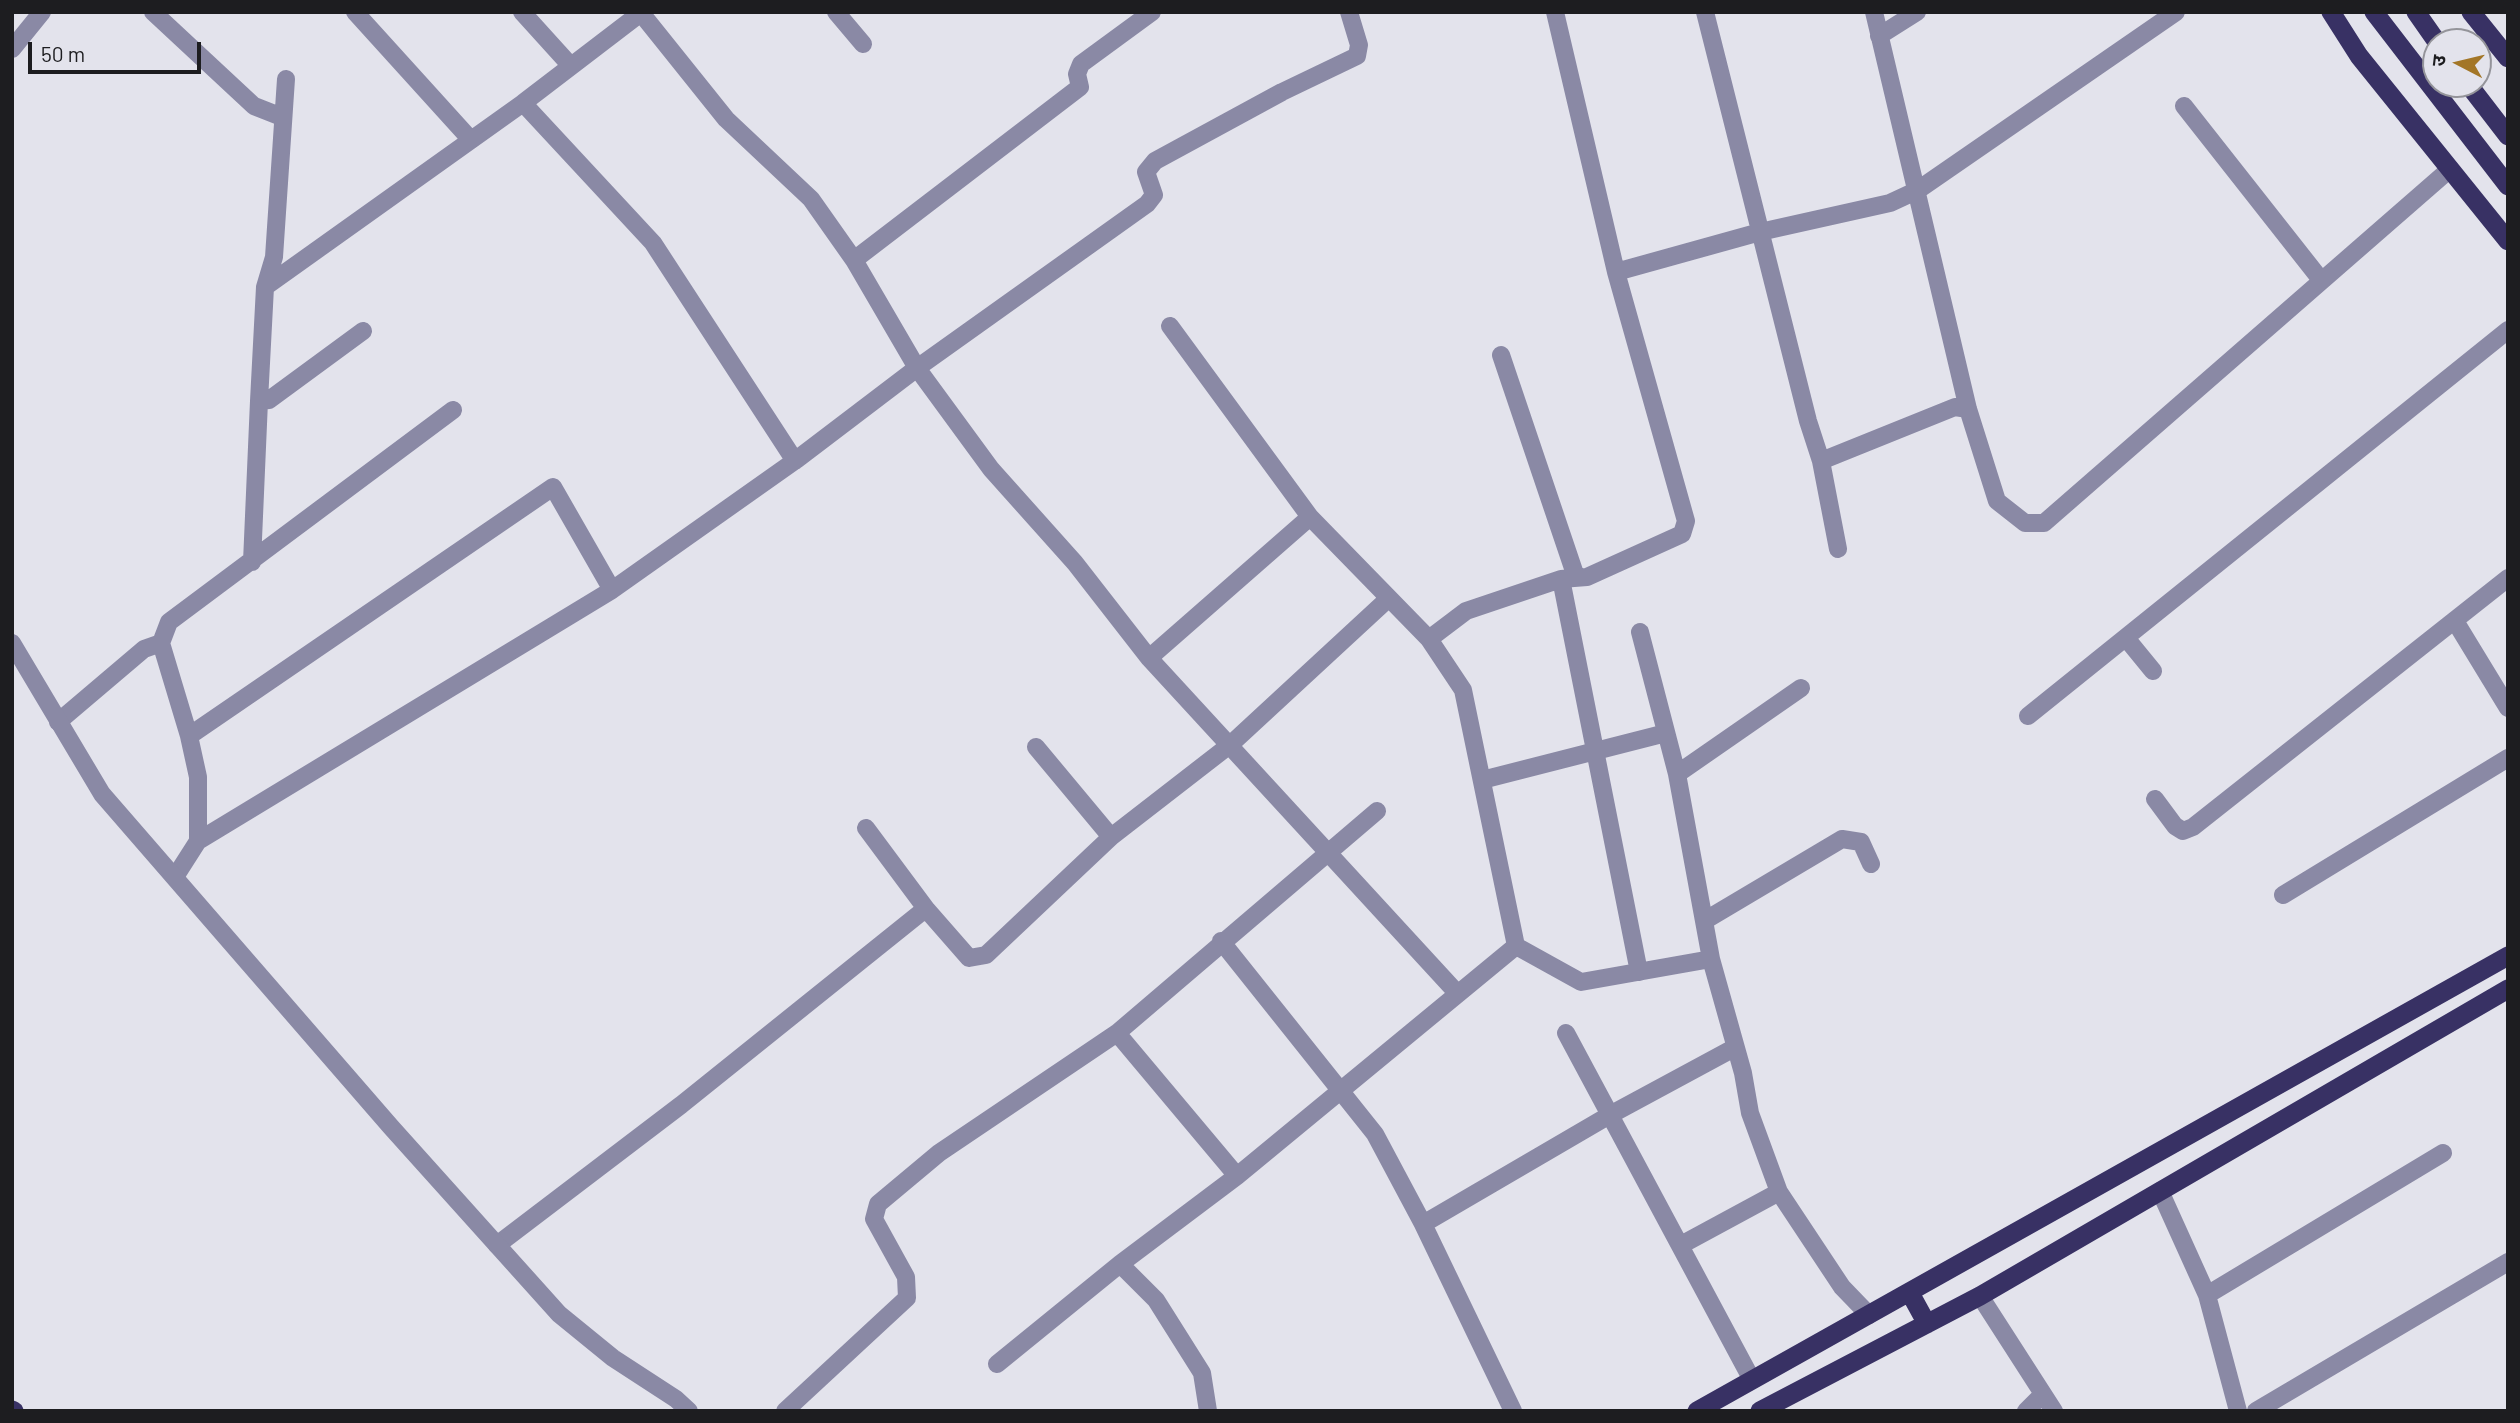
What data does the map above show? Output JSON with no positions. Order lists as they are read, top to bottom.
{
  "scale_bar": "50 m",
  "north": "left"
}
